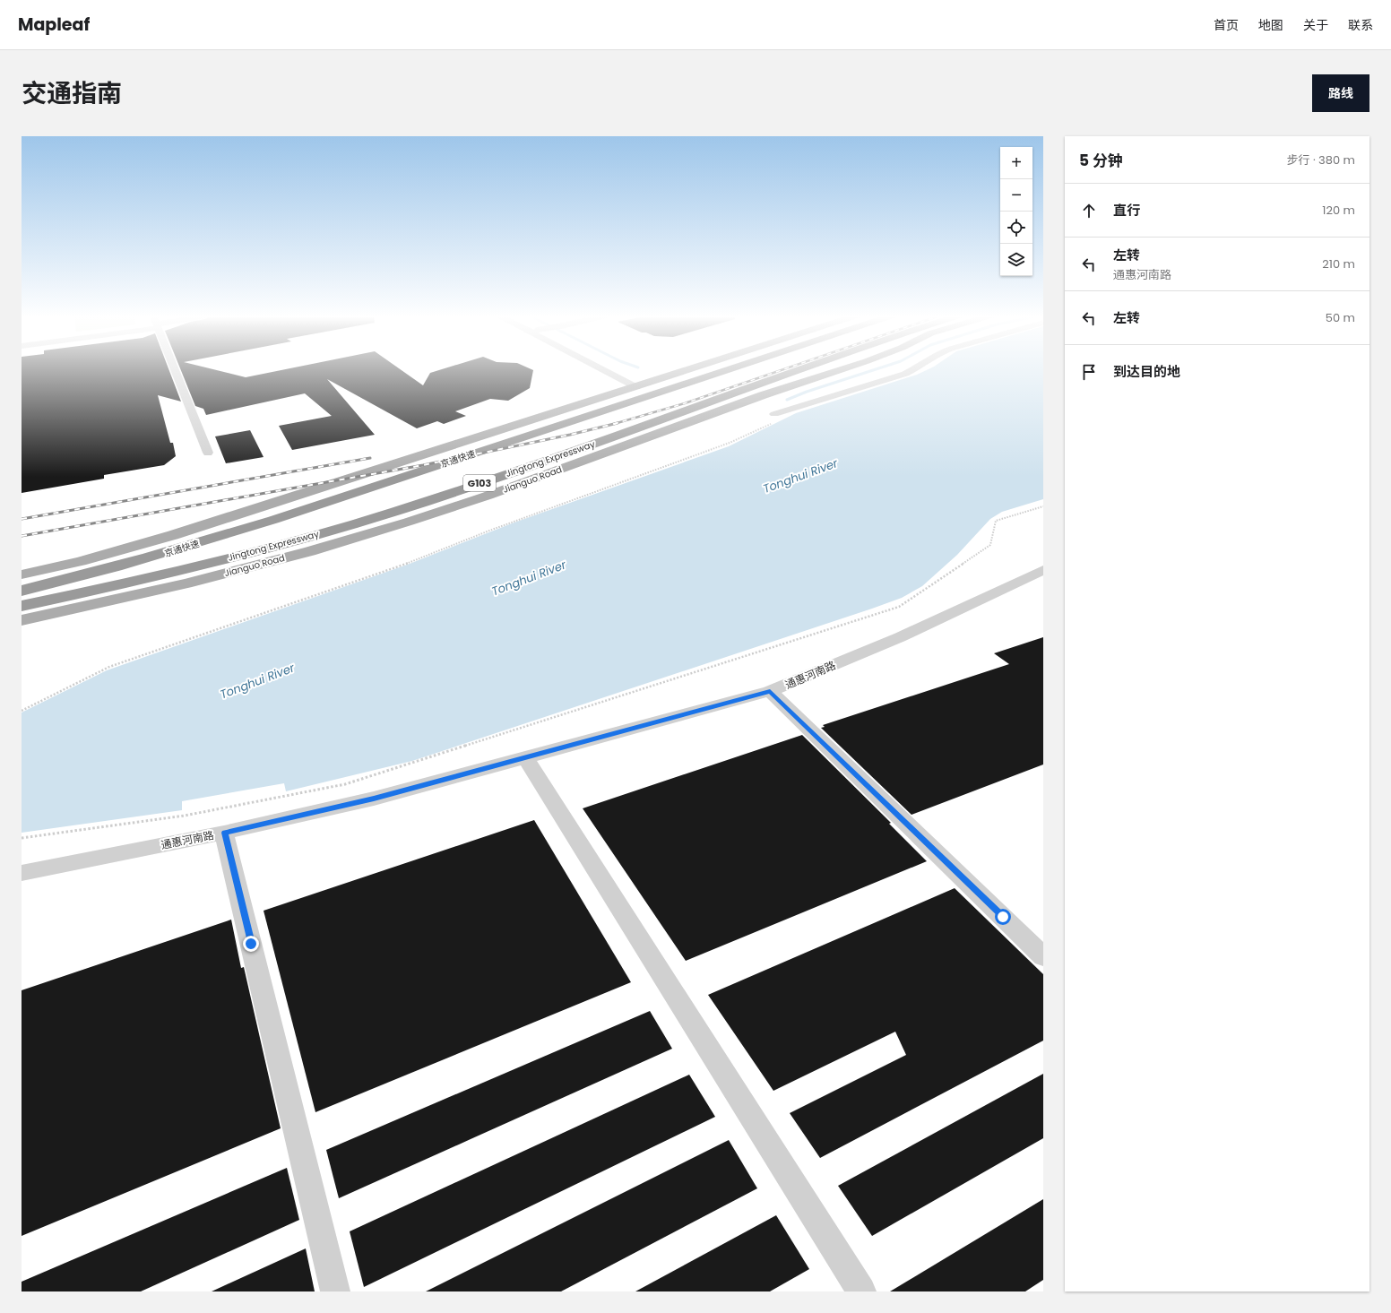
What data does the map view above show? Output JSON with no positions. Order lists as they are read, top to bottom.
{
  "streets": {
    "highway": ["京通快速", "Jingtong Expressway", "G103"],
    "main road": ["Jianguo Road"],
    "street": ["通惠河南路"]
  },
  "water": ["Tonghui River"],
  "page": {
    "header": "Mapleaf",
    "nav": [
      "首页",
      "地图",
      "关于",
      "联系"
    ],
    "title": "交通指南",
    "buttons": "路线",
    "heading": ["5 分钟", "步行 · 380 m"],
    "map_buttons": ["+", "−"],
    "list": [
      ["直行", "120 m"],
      ["左转", "通惠河南路", "210 m"],
      ["左转", "50 m"],
      "到达目的地"
    ]
  }
}
